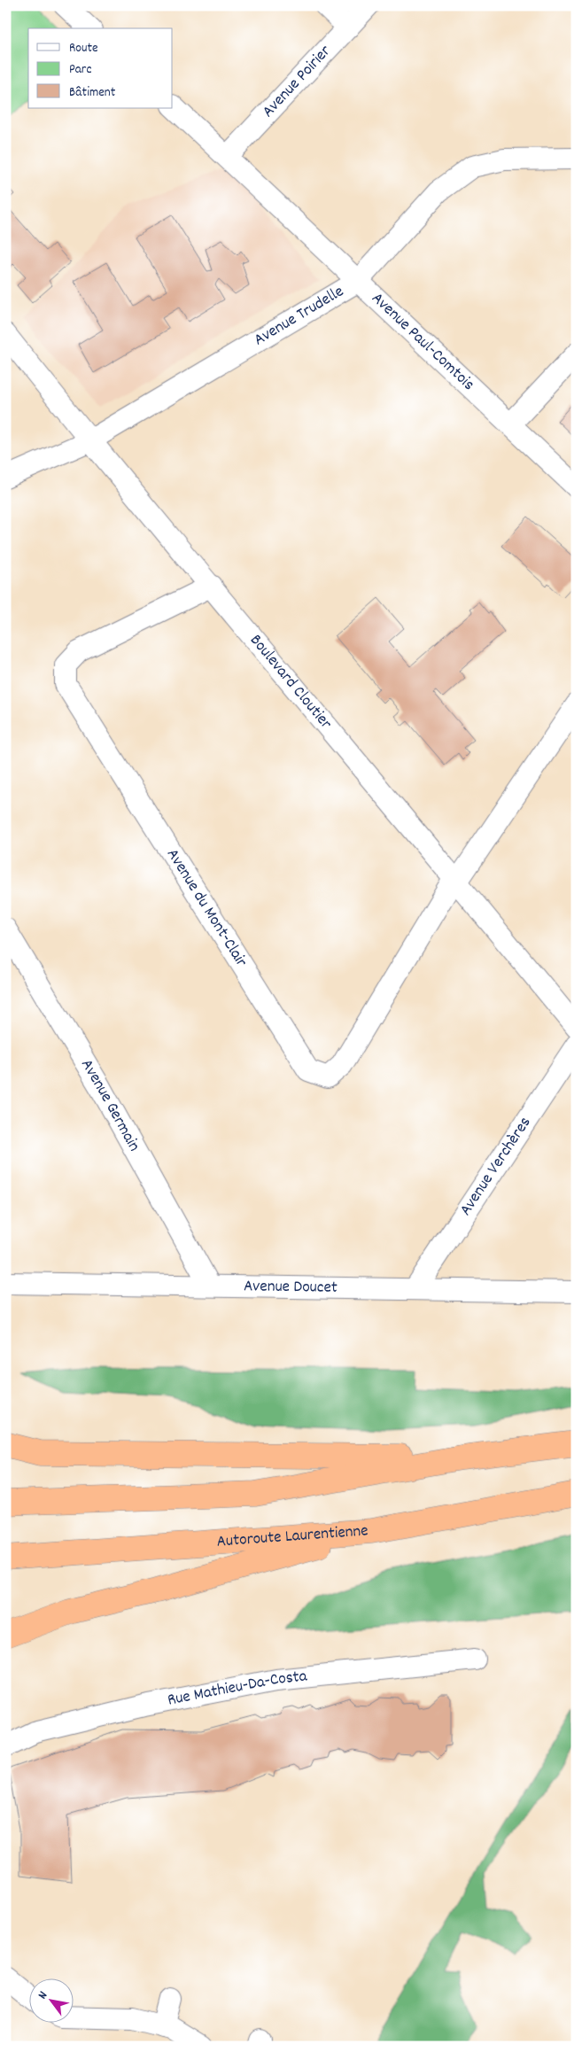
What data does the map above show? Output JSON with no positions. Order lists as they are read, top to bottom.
{
  "streets": {
    "highway": ["Autoroute Laurentienne"],
    "street": [
      "Avenue Poirier",
      "Avenue Trudelle",
      "Avenue Paul-Comtois",
      "Boulevard Cloutier",
      "Avenue du Mont-Clair",
      "Avenue Germain",
      "Avenue Verchères",
      "Avenue Doucet",
      "Rue Mathieu-Da-Costa"
    ]
  },
  "crossings": [
    ["Avenue Poirier", "Avenue Paul-Comtois"],
    ["Avenue Trudelle", "Avenue Paul-Comtois"],
    ["Avenue Trudelle", "Boulevard Cloutier"],
    ["Boulevard Cloutier", "Avenue du Mont-Clair"],
    ["Avenue Germain", "Avenue Doucet"],
    ["Avenue Verchères", "Avenue Doucet"]
  ],
  "legend": ["Route", "Parc", "Bâtiment"],
  "north": "top left"
}
